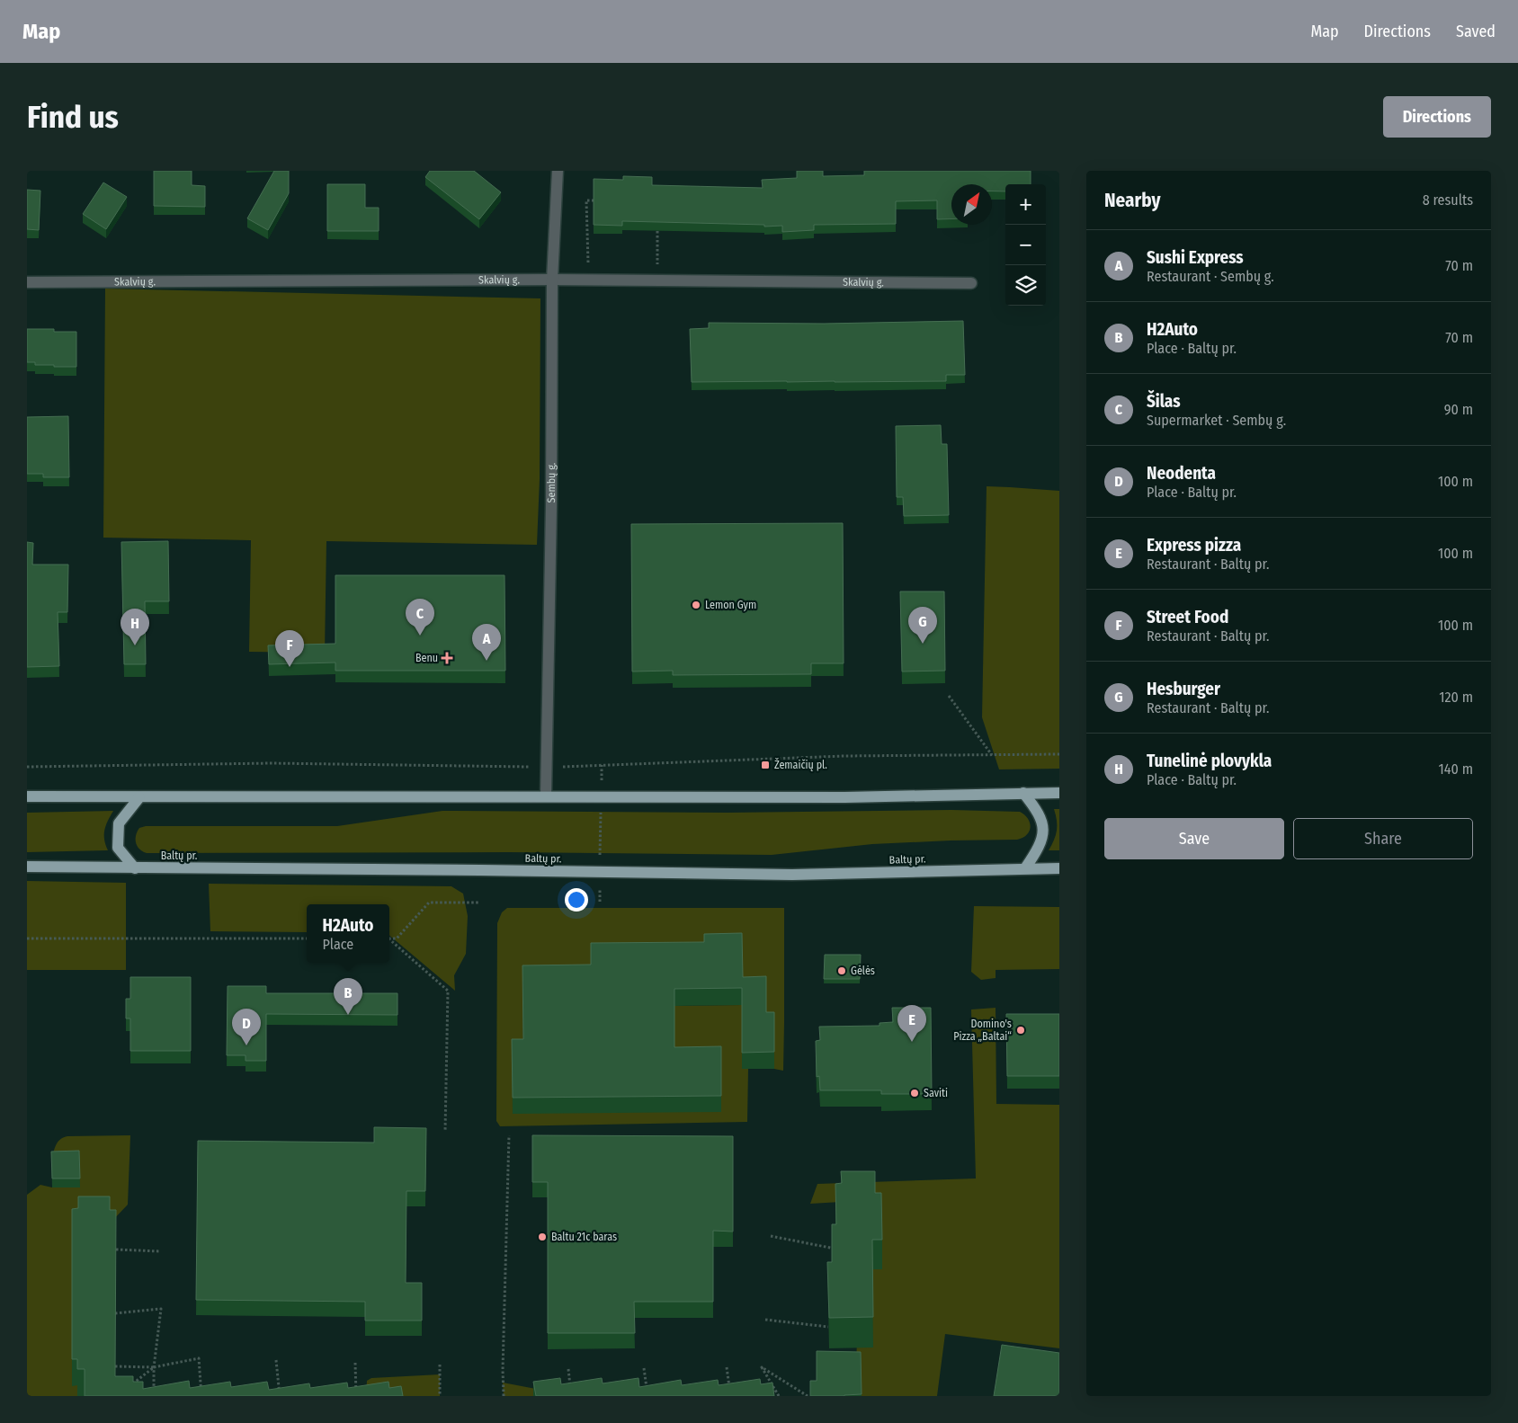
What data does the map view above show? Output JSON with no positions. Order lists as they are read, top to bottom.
{
  "streets": {
    "main road": ["Baltų pr."],
    "street": ["Skalvių g.", "Sembų g."]
  },
  "crossings": [
    ["Skalvių g.", "Sembų g."]
  ],
  "places": {
    "other": [
      "Lemon Gym",
      "Gėlės",
      "Domino's Pizza „Baltai“",
      "Saviti",
      "Baltu 21c baras"
    ],
    "health": ["Benu"],
    "transit": ["Žemaičių pl."]
  },
  "north": "top right",
  "page": {
    "header": "Map",
    "nav": ["Map", "Directions", "Saved"],
    "buttons": [
      "Directions",
      ["Save", "Share"]
    ],
    "title": "Find us",
    "heading": ["Nearby", "8 results"],
    "map_buttons": ["+", "−"],
    "list": [
      {
        "mark": "A",
        "name": "Sushi Express",
        "note": "Restaurant · Sembų g.",
        "value": "70 m"
      },
      {
        "mark": "B",
        "name": "H2Auto",
        "note": "Place · Baltų pr.",
        "value": "70 m"
      },
      {
        "mark": "C",
        "name": "Šilas",
        "note": "Supermarket · Sembų g.",
        "value": "90 m"
      },
      {
        "mark": "D",
        "name": "Neodenta",
        "note": "Place · Baltų pr.",
        "value": "100 m"
      },
      {
        "mark": "E",
        "name": "Express pizza",
        "note": "Restaurant · Baltų pr.",
        "value": "100 m"
      },
      {
        "mark": "F",
        "name": "Street Food",
        "note": "Restaurant · Baltų pr.",
        "value": "100 m"
      },
      {
        "mark": "G",
        "name": "Hesburger",
        "note": "Restaurant · Baltų pr.",
        "value": "120 m"
      },
      {
        "mark": "H",
        "name": "Tunelinė plovykla",
        "note": "Place · Baltų pr.",
        "value": "140 m"
      }
    ],
    "pins": [
      "C",
      "G",
      "H",
      "A",
      "F",
      "B",
      "E",
      "D"
    ],
    "popup": ["H2Auto", "Place"]
  }
}
